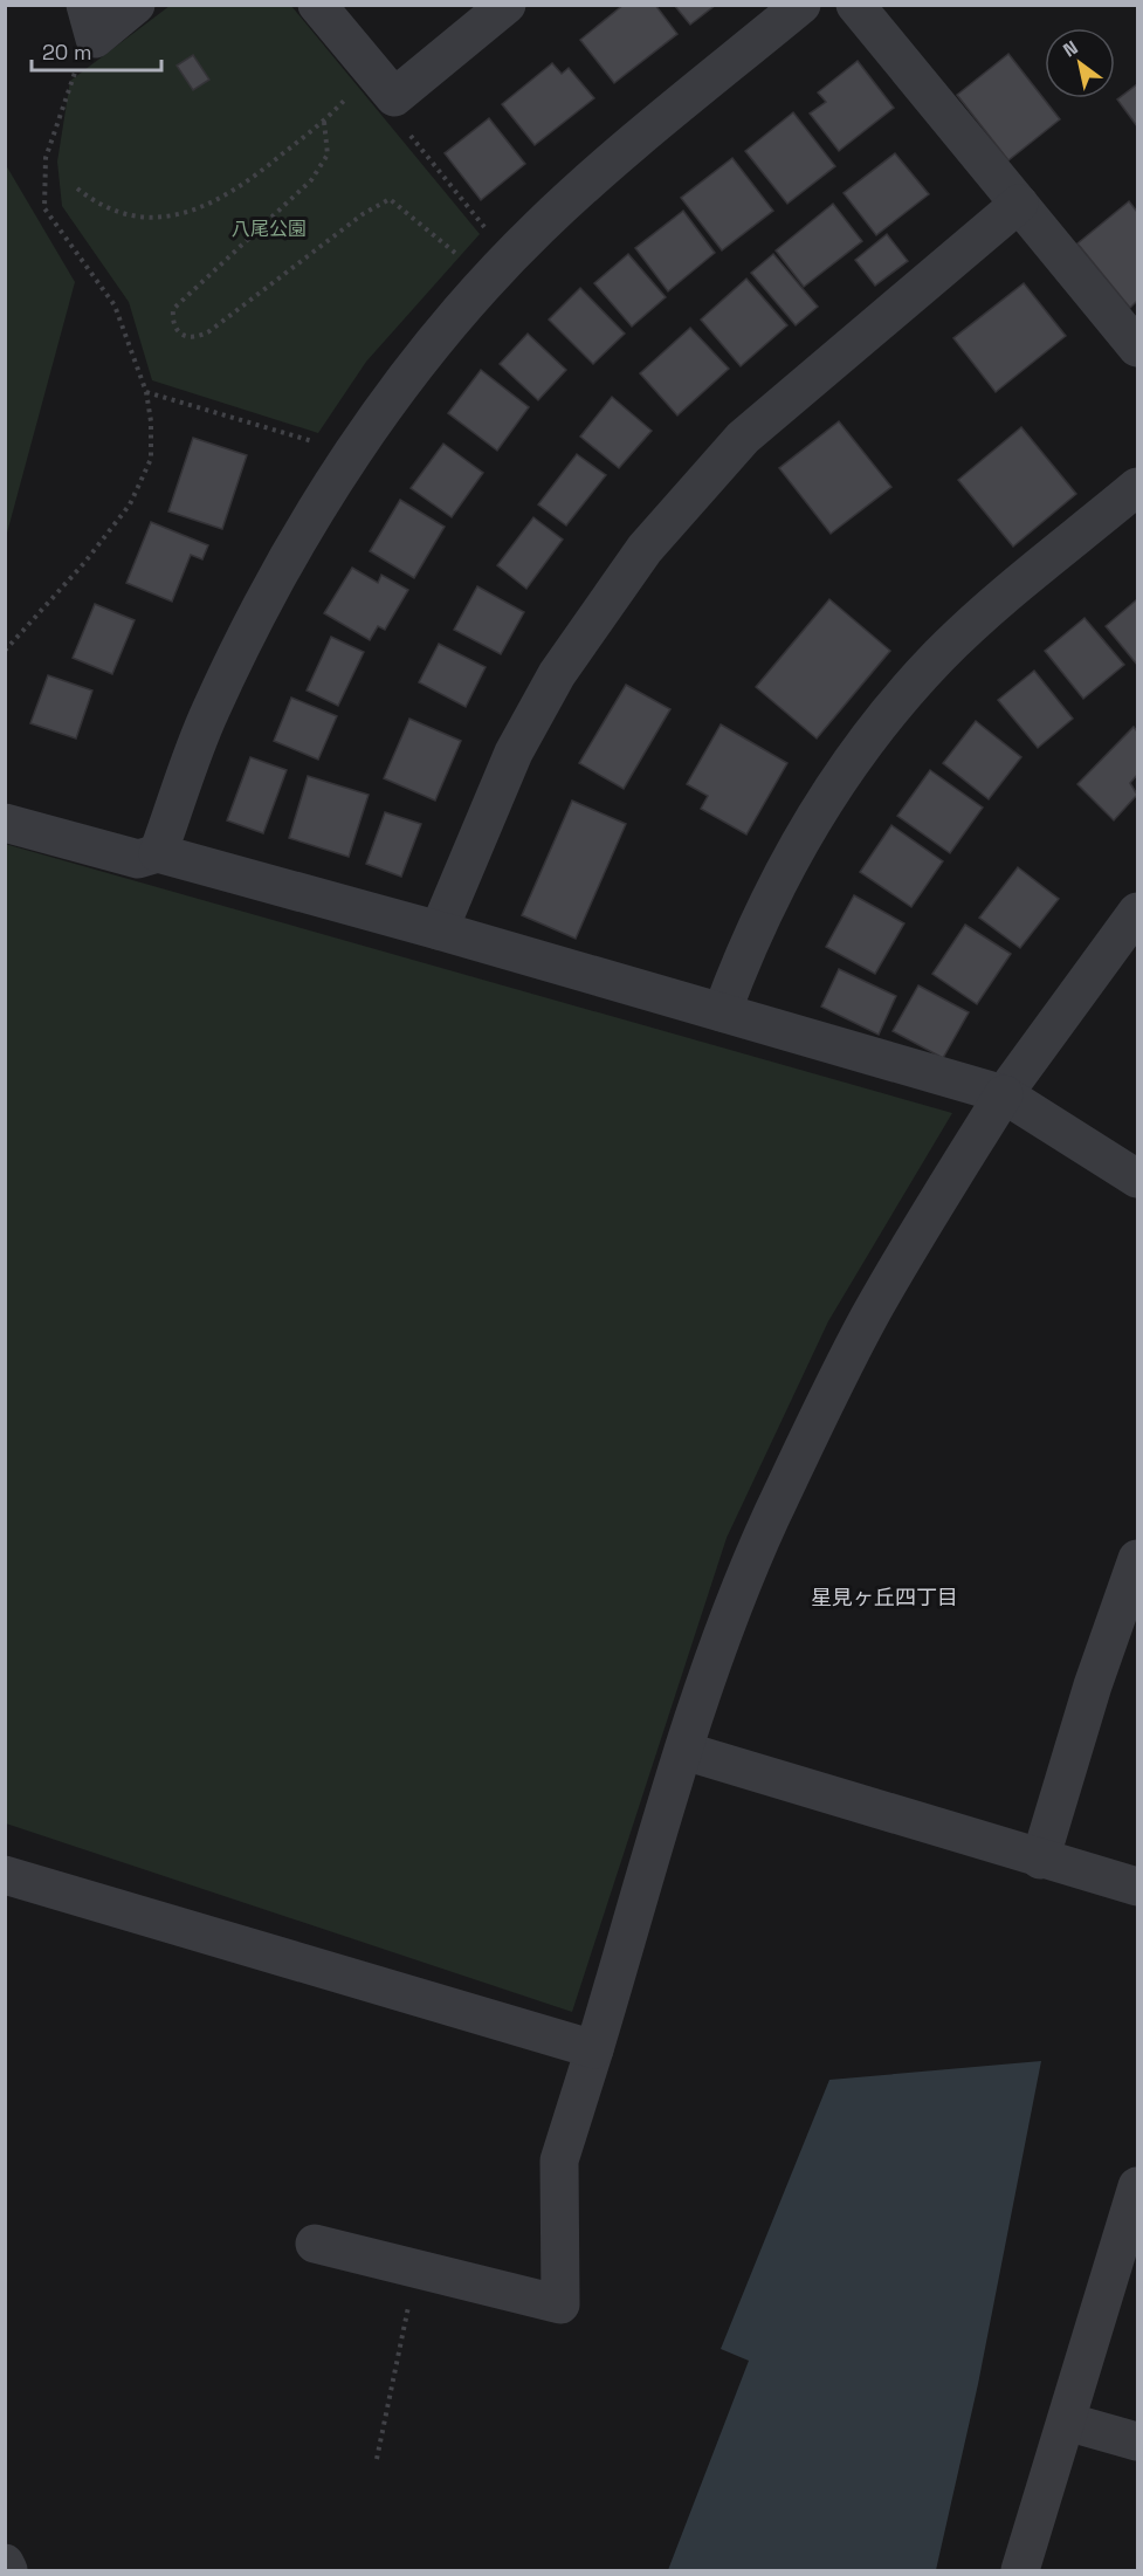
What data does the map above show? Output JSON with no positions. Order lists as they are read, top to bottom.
{
  "districts": ["星見ヶ丘四丁目"],
  "parks": ["八尾公園"],
  "scale_bar": "20 m",
  "north": "top left"
}
